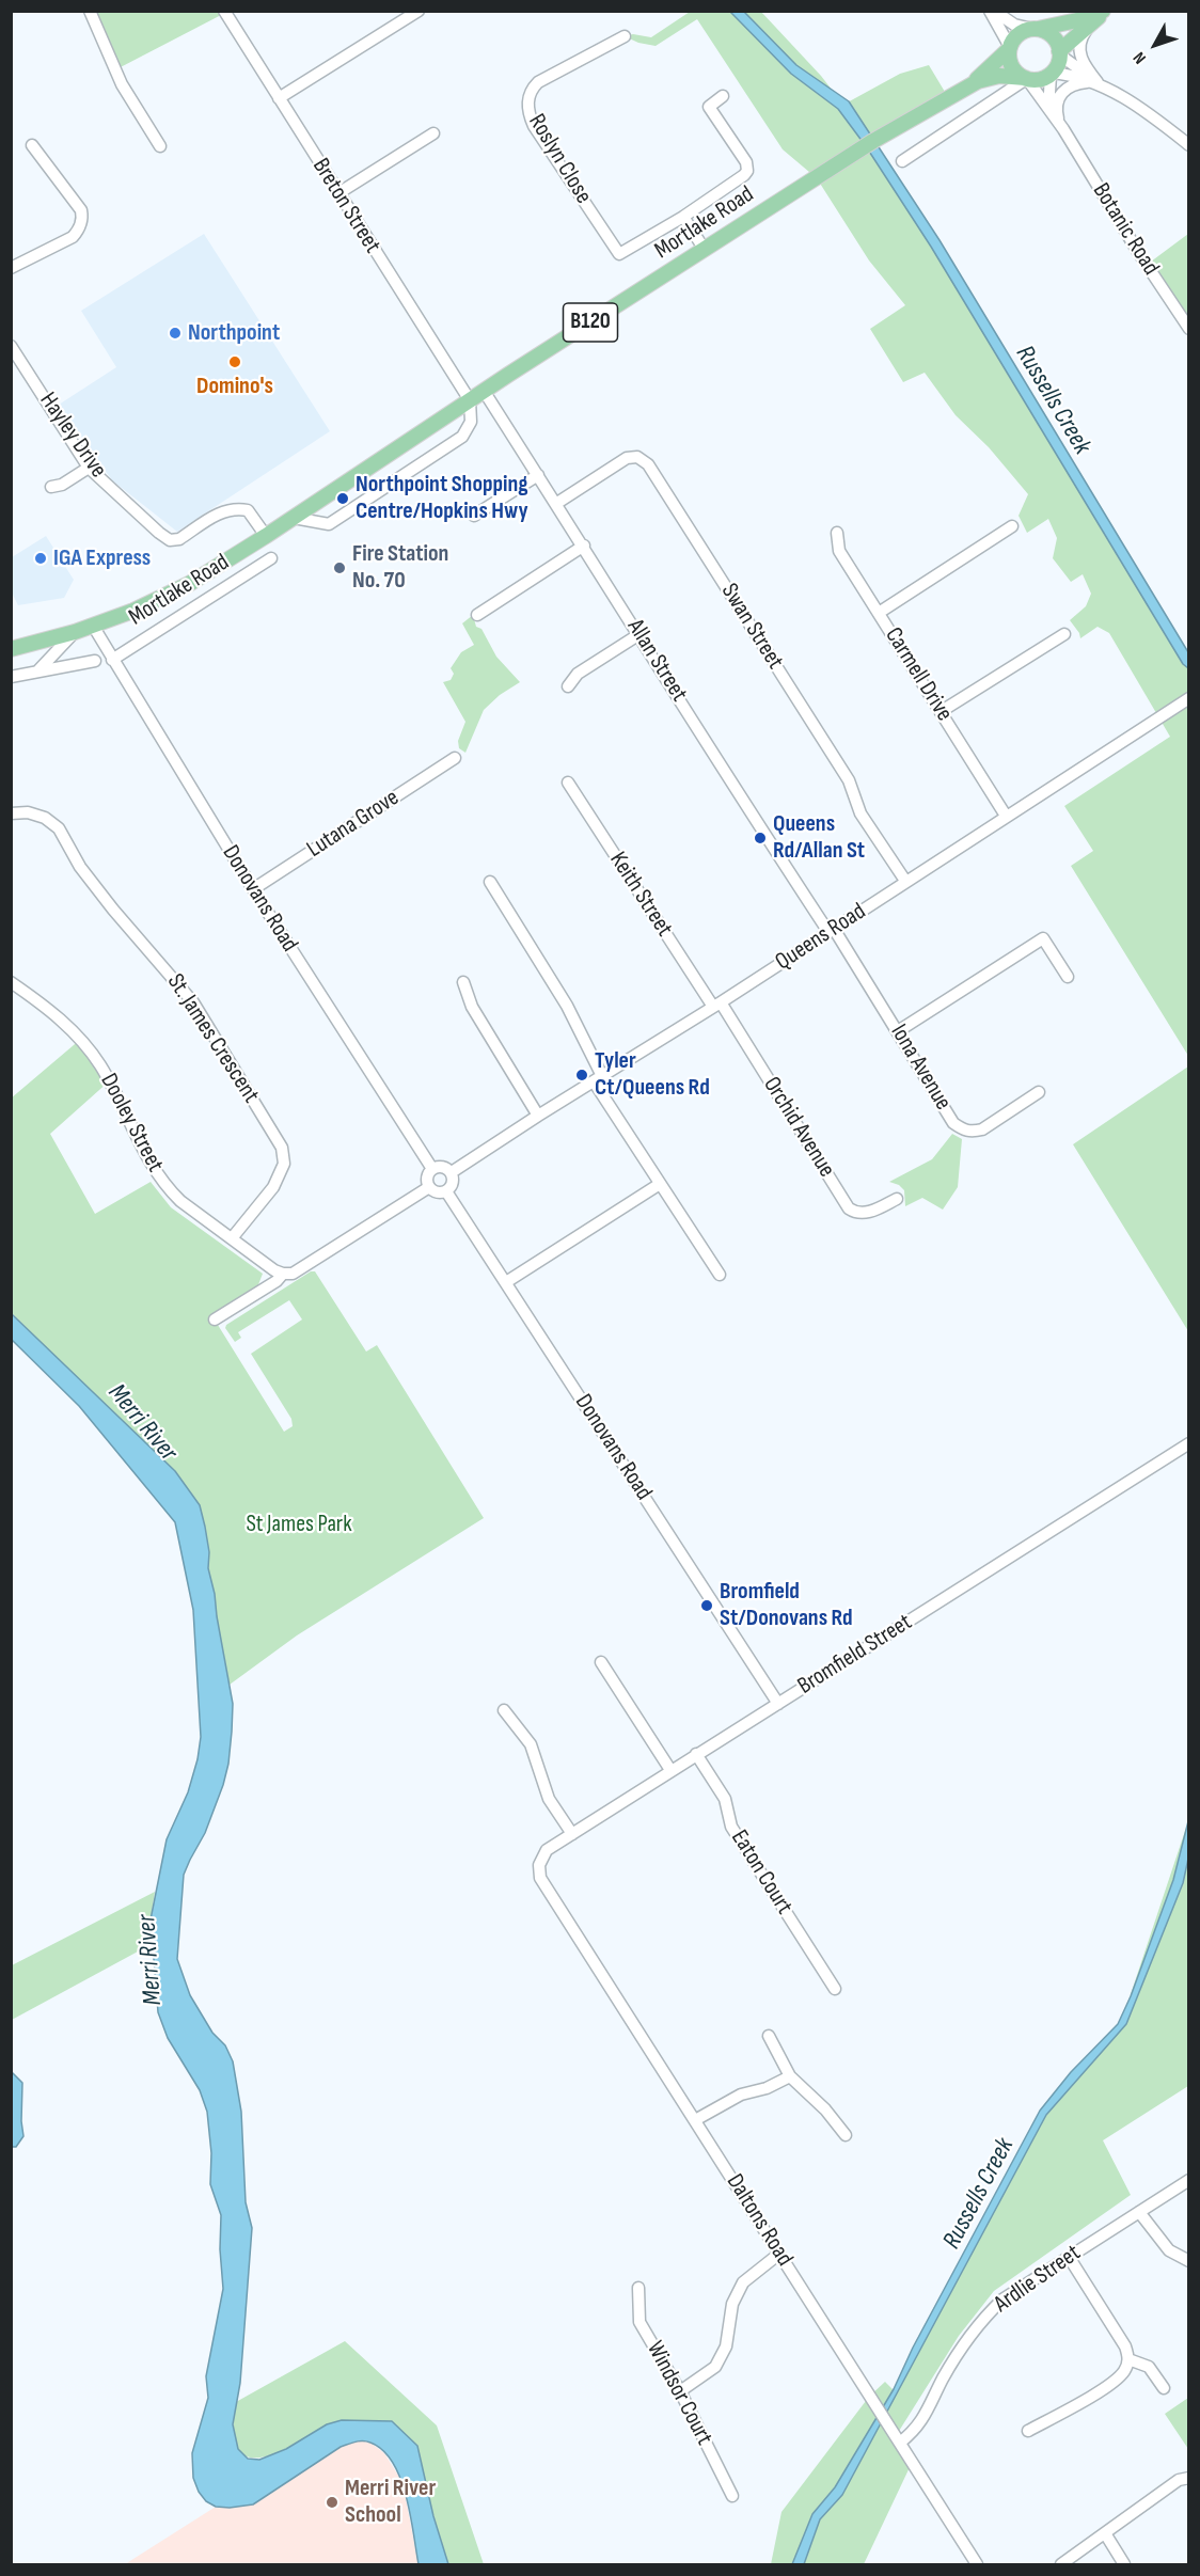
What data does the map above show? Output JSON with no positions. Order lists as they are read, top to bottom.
{
  "streets": {
    "main road": ["Mortlake Road", "B120"],
    "street": [
      "Roslyn Close",
      "Breton Street",
      "Botanic Road",
      "Hayley Drive",
      "Swan Street",
      "Allan Street",
      "Carmell Drive",
      "Lutana Grove",
      "Keith Street",
      "Donovans Road",
      "Queens Road",
      "St. James Crescent",
      "Iona Avenue",
      "Dooley Street",
      "Orchid Avenue",
      "Bromfield Street",
      "Eaton Court",
      "Daltons Road",
      "Ardlie Street",
      "Windsor Court"
    ]
  },
  "crossings": [
    ["Breton Street", "Mortlake Road"],
    ["Mortlake Road", "Botanic Road"],
    ["Mortlake Road", "B120"],
    ["Mortlake Road", "Hayley Drive"],
    ["Mortlake Road", "Allan Street"],
    ["Mortlake Road", "Donovans Road"],
    ["Botanic Road", "B120"],
    ["Swan Street", "Allan Street"],
    ["Swan Street", "Queens Road"],
    ["Allan Street", "Queens Road"],
    ["Allan Street", "Iona Avenue"],
    ["Carmell Drive", "Queens Road"],
    ["Lutana Grove", "Donovans Road"],
    ["Keith Street", "Queens Road"],
    ["Keith Street", "Orchid Avenue"],
    ["Donovans Road", "Queens Road"],
    ["Donovans Road", "Bromfield Street"],
    ["Queens Road", "Iona Avenue"],
    ["Queens Road", "Orchid Avenue"],
    ["St. James Crescent", "Dooley Street"],
    ["Bromfield Street", "Eaton Court"],
    ["Bromfield Street", "Daltons Road"],
    ["Daltons Road", "Ardlie Street"]
  ],
  "water": ["Russells Creek", "Merri River"],
  "parks": ["St James Park"],
  "places": [
    "Northpoint",
    "Domino's",
    "Northpoint Shopping Centre/Hopkins Hwy",
    "IGA Express",
    "Fire Station No. 70",
    "Queens Rd/Allan St",
    "Tyler Ct/Queens Rd",
    "Bromfield St/Donovans Rd",
    "Merri River School"
  ],
  "north": "bottom left"
}
